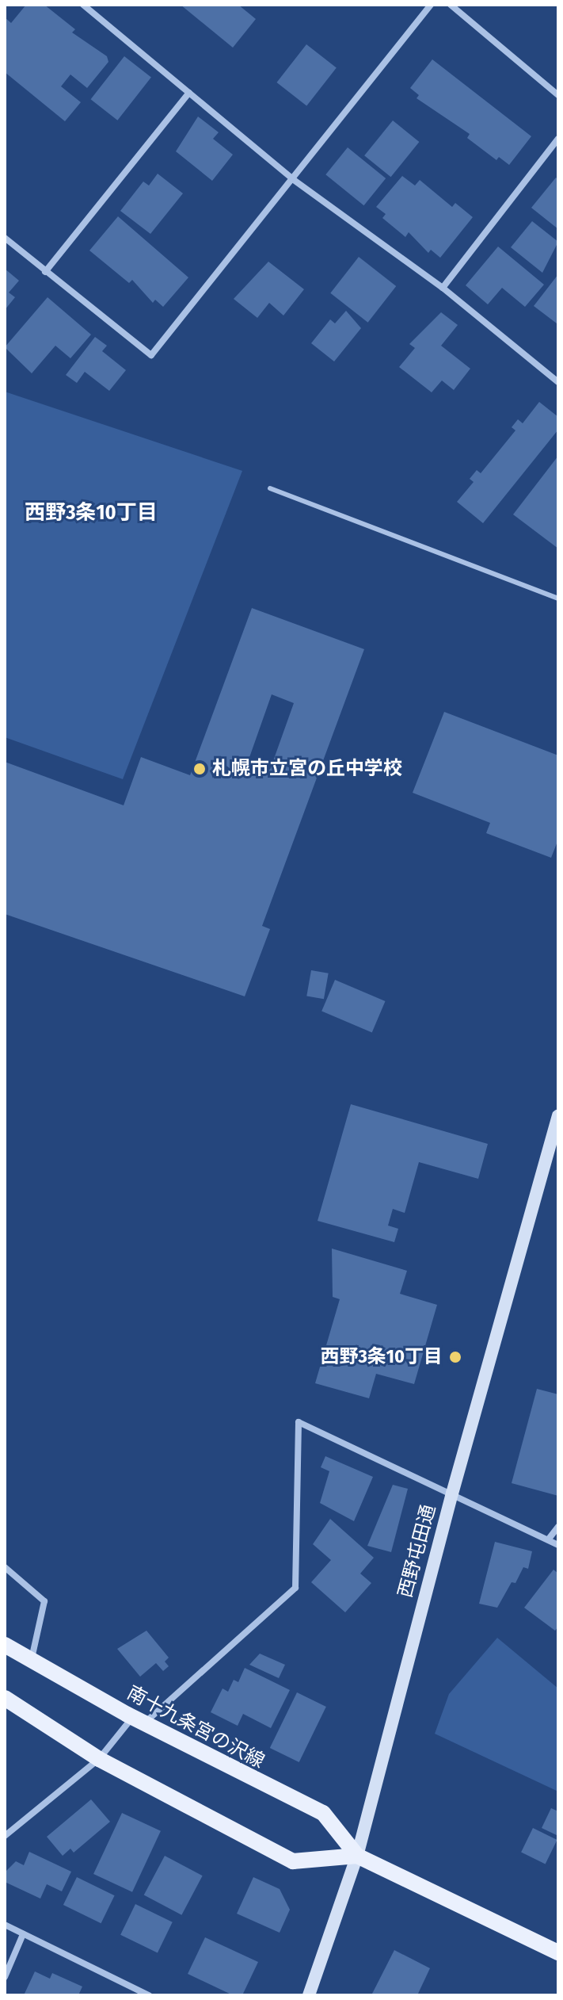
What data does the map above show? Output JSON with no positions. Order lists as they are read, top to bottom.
{
  "streets": {
    "main road": ["南十九条宮の沢線"],
    "street": ["西野屯田通"]
  },
  "crossings": [
    ["西野屯田通", "南十九条宮の沢線"]
  ],
  "districts": ["西野3条10丁目"],
  "places": ["札幌市立宮の丘中学校", "西野3条10丁目"]
}
